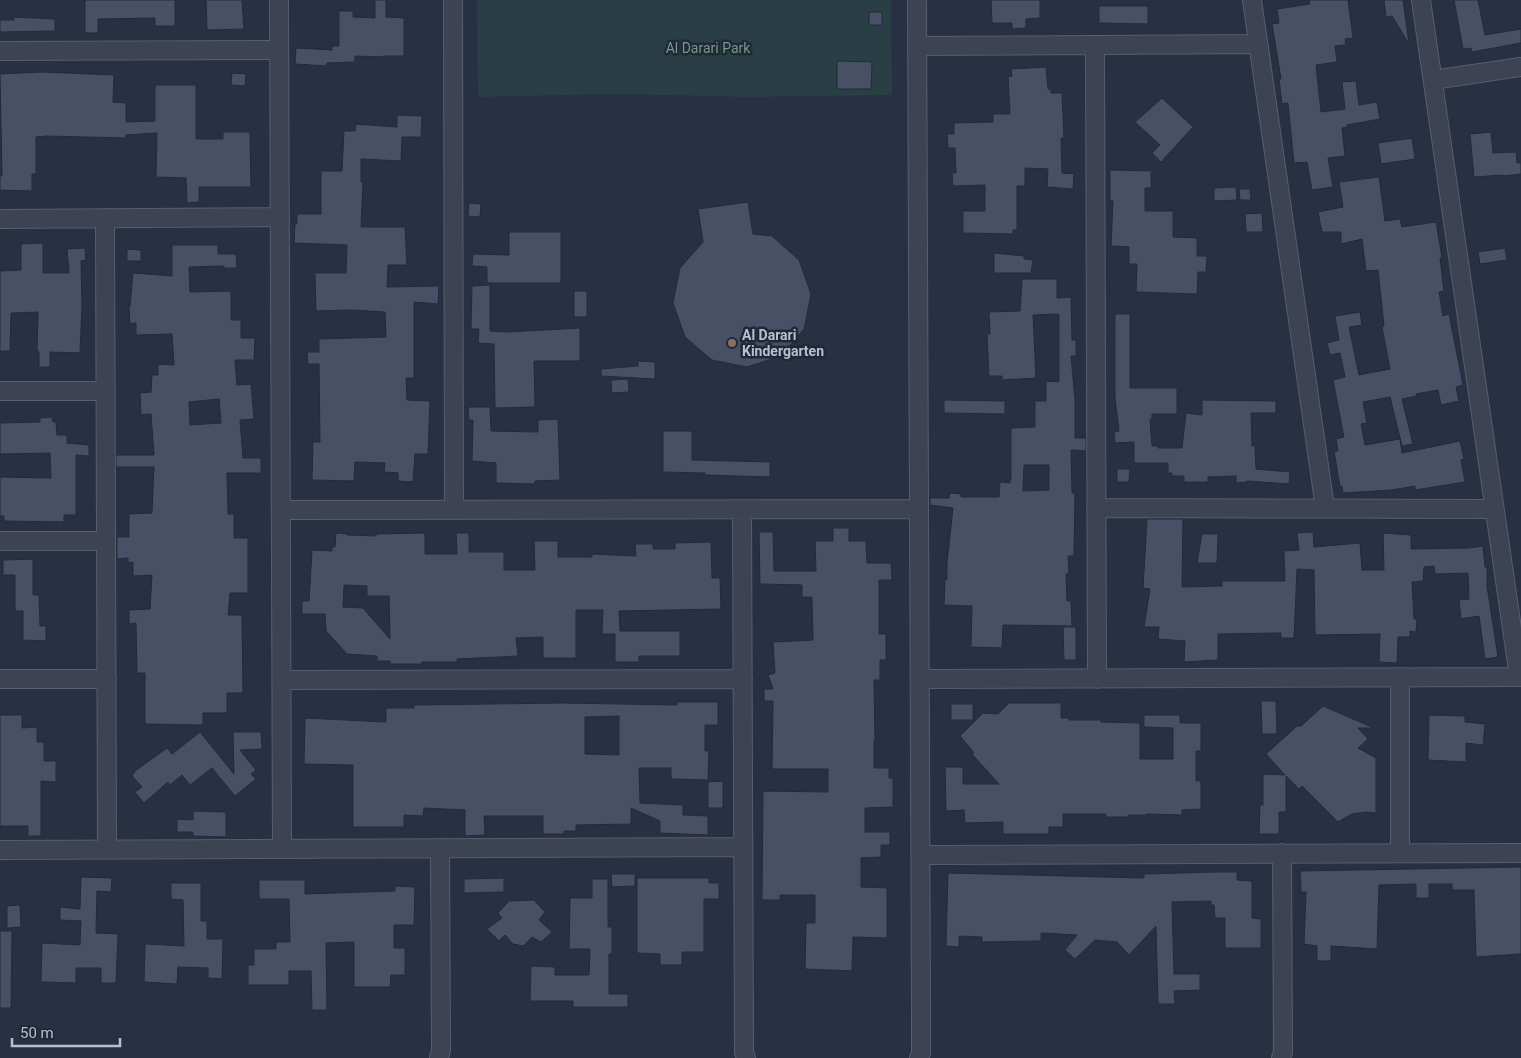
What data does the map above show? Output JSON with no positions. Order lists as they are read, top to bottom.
{
  "parks": ["Al Darari Park"],
  "places": ["Al Darari Kindergarten"],
  "scale_bar": "50 m"
}
